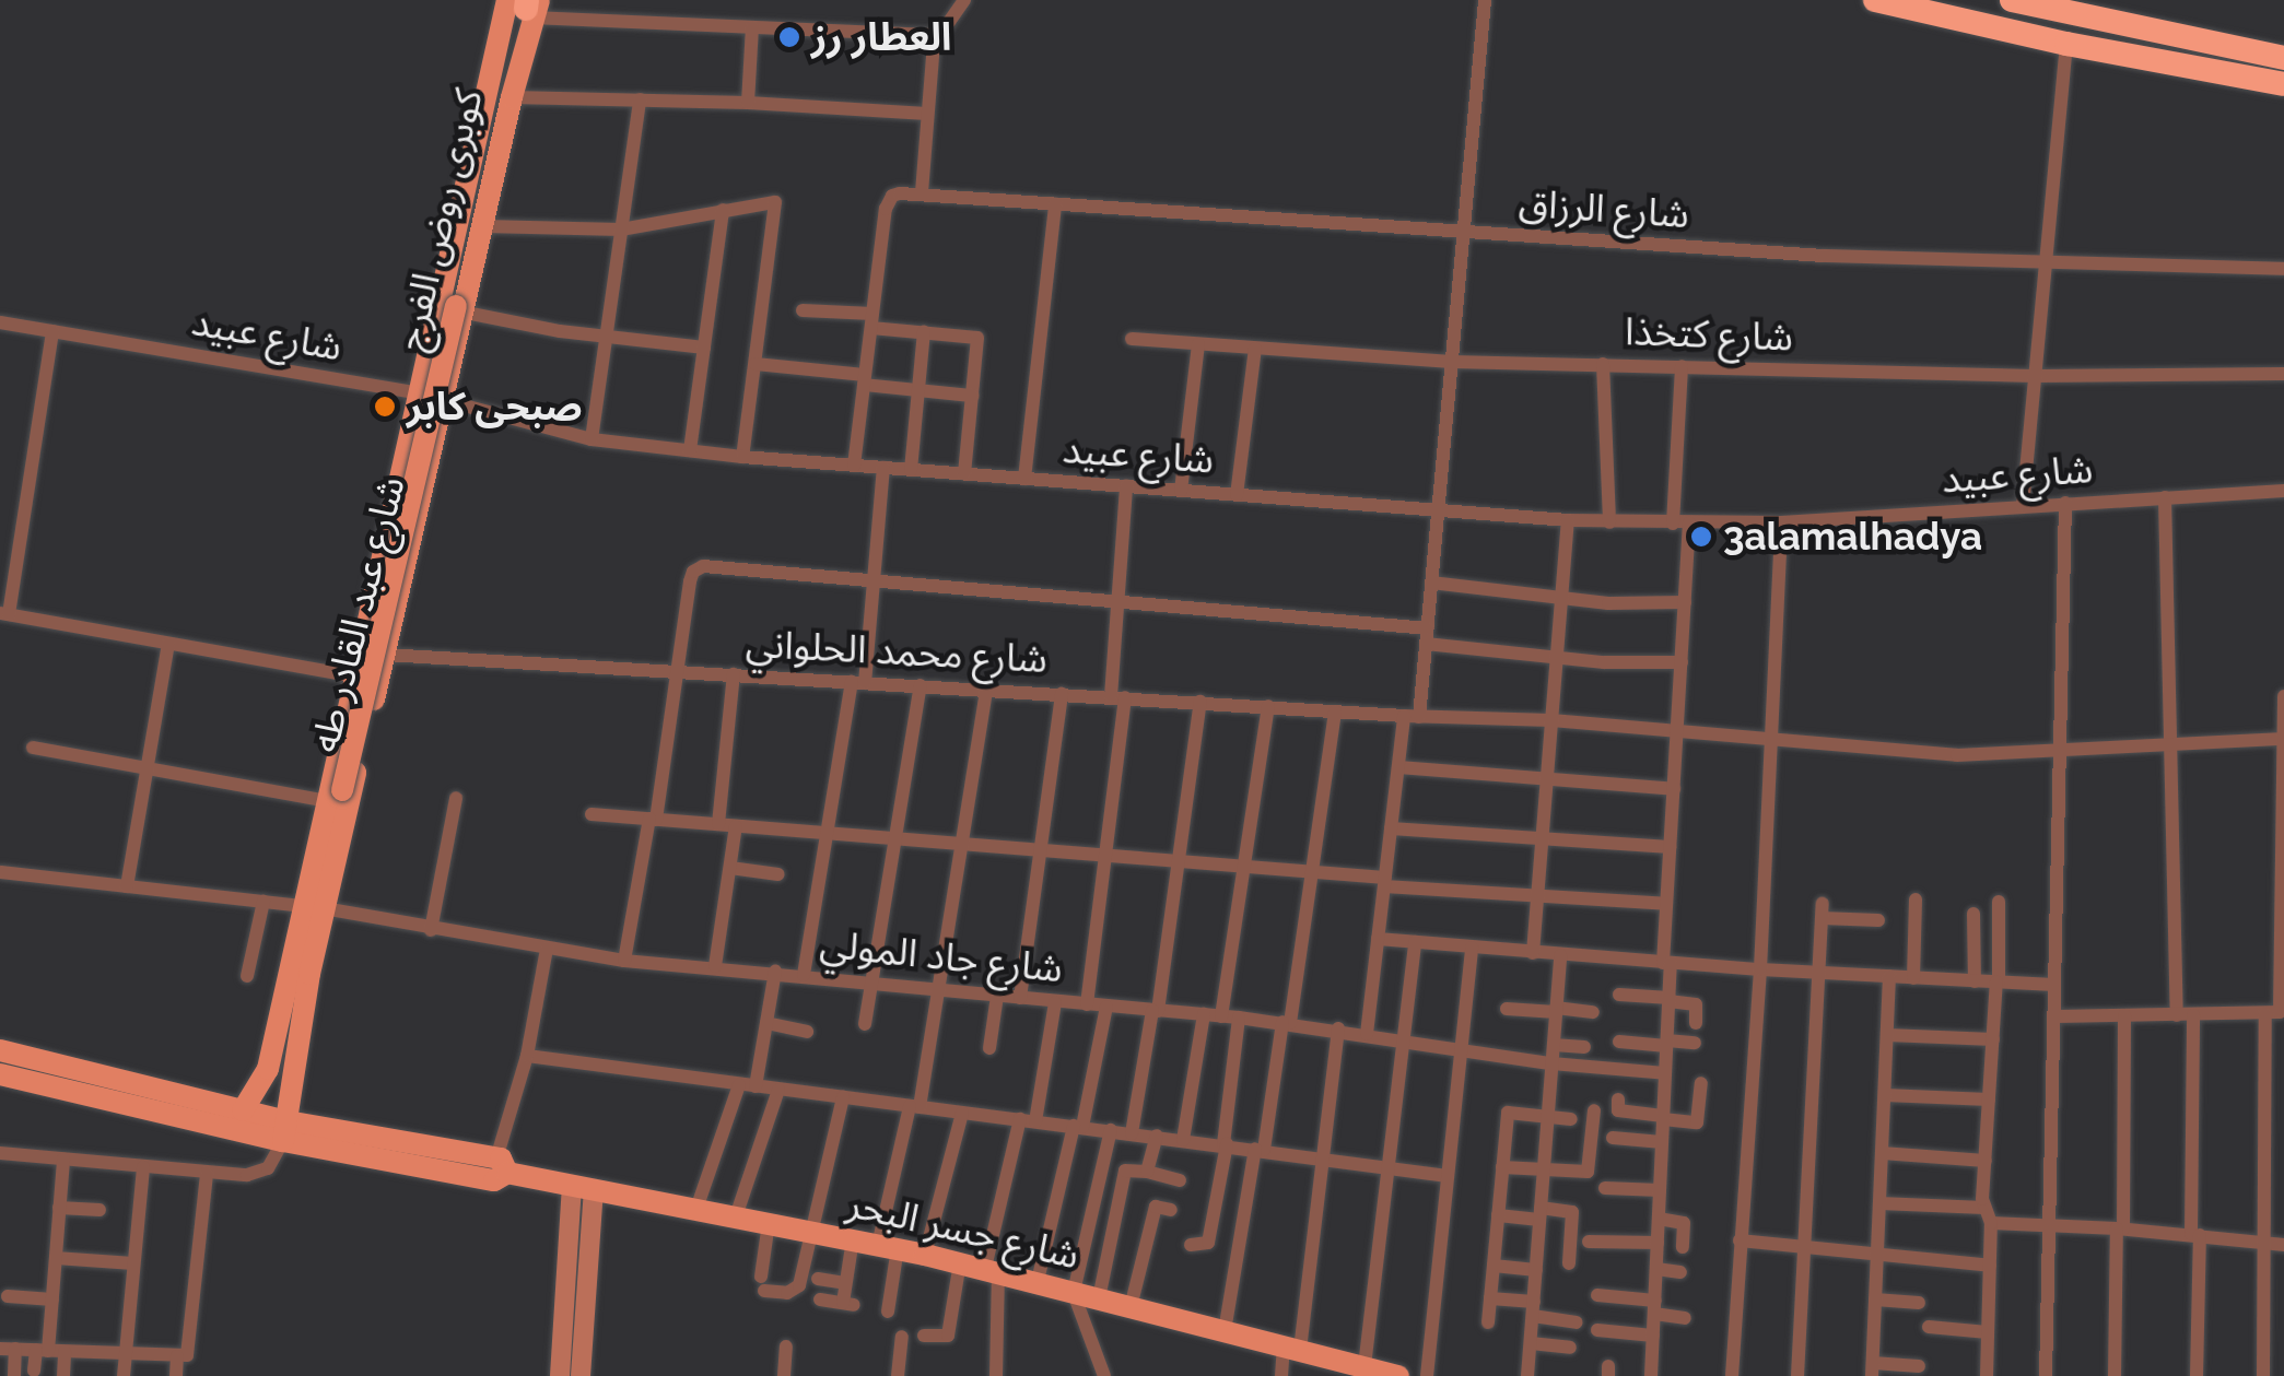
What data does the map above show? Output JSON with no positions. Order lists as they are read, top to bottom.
{
  "streets": {
    "main road": ["كوبرى روض الفرج", "شارع عبد القادر طه", "شارع جسر البحر"],
    "street": [
      "شارع الرزاق",
      "شارع عبيد",
      "شارع كتخذا",
      "شارع محمد الحلواني",
      "شارع جاد المولي"
    ]
  },
  "crossings": [
    ["كوبرى روض الفرج", "شارع عبد القادر طه"],
    ["شارع عبيد", "شارع عبد القادر طه"],
    ["شارع عبد القادر طه", "شارع محمد الحلواني"],
    ["شارع عبد القادر طه", "شارع جاد المولي"],
    ["شارع عبد القادر طه", "شارع جسر البحر"]
  ],
  "places": ["العطار رز", "صبحى كابر", "3alamalhadya"]
}
